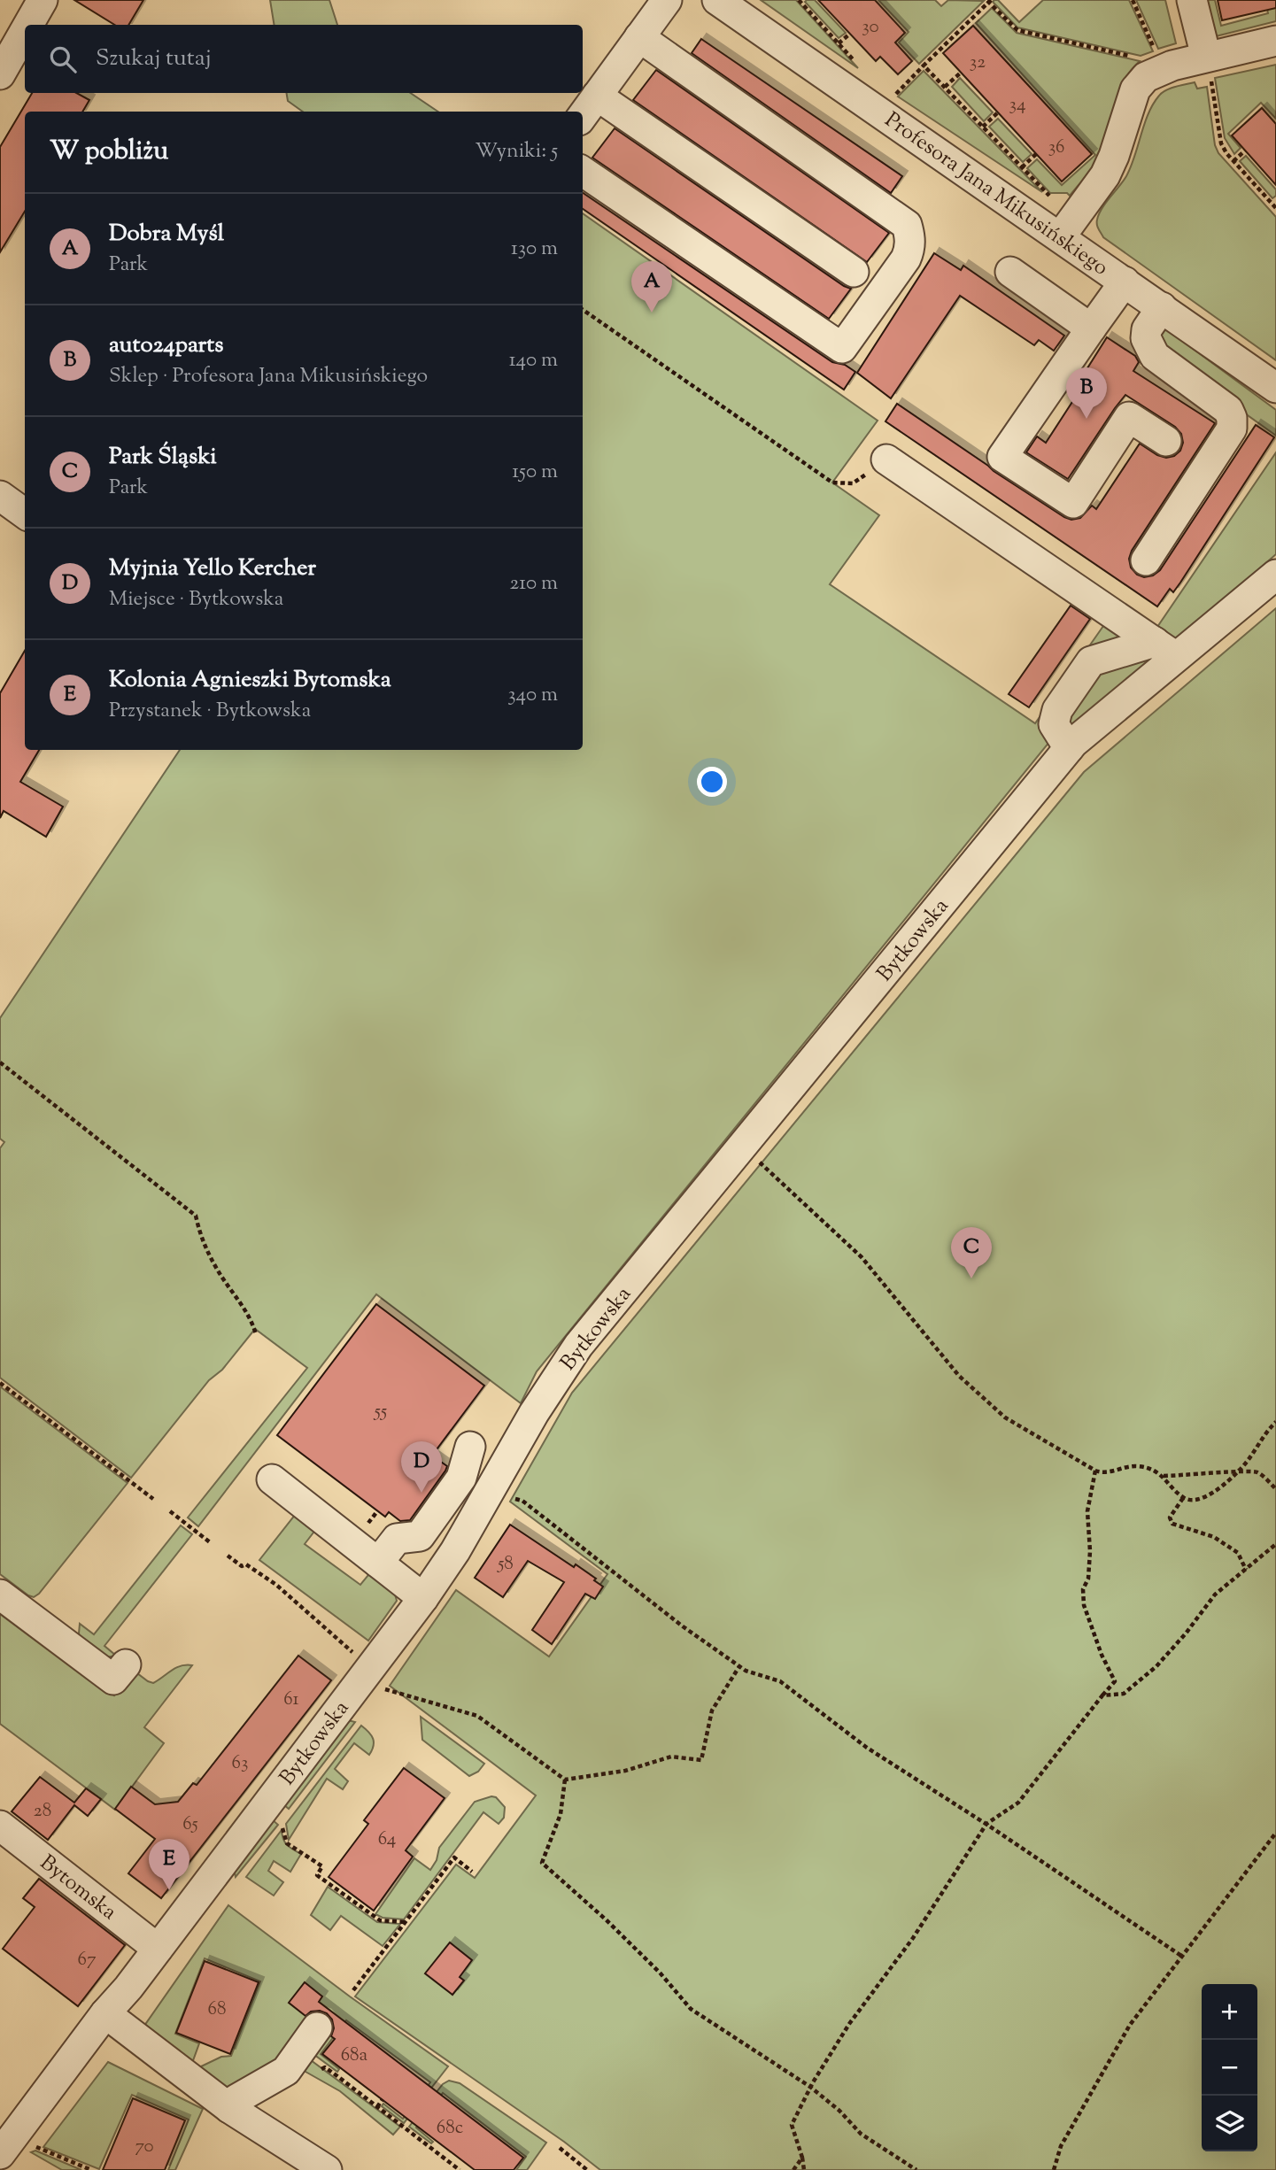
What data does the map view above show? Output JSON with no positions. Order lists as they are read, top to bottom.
{
  "streets": {
    "street": ["Profesora Jana Mikusińskiego", "Bytkowska", "Bytomska"]
  },
  "crossings": [
    ["Bytkowska", "Bytomska"]
  ],
  "house_numbers": [
    "30",
    "32",
    "34",
    "36",
    "55",
    "58",
    "61",
    "63",
    "28",
    "65",
    "64",
    "67",
    "68",
    "68a",
    "68c",
    "70"
  ],
  "page": {
    "search": "Szukaj tutaj",
    "heading": ["W pobliżu", "Wyniki: 5"],
    "list": [
      {
        "mark": "A",
        "name": "Dobra Myśl",
        "note": "Park",
        "value": "130 m"
      },
      {
        "mark": "B",
        "name": "auto24parts",
        "note": "Sklep · Profesora Jana Mikusińskiego",
        "value": "140 m"
      },
      {
        "mark": "C",
        "name": "Park Śląski",
        "note": "Park",
        "value": "150 m"
      },
      {
        "mark": "D",
        "name": "Myjnia Yello Kercher",
        "note": "Miejsce · Bytkowska",
        "value": "210 m"
      },
      {
        "mark": "E",
        "name": "Kolonia Agnieszki Bytomska",
        "note": "Przystanek · Bytkowska",
        "value": "340 m"
      }
    ],
    "pins": [
      "A",
      "B",
      "C",
      "D",
      "E"
    ],
    "map_buttons": ["+", "−"]
  }
}
